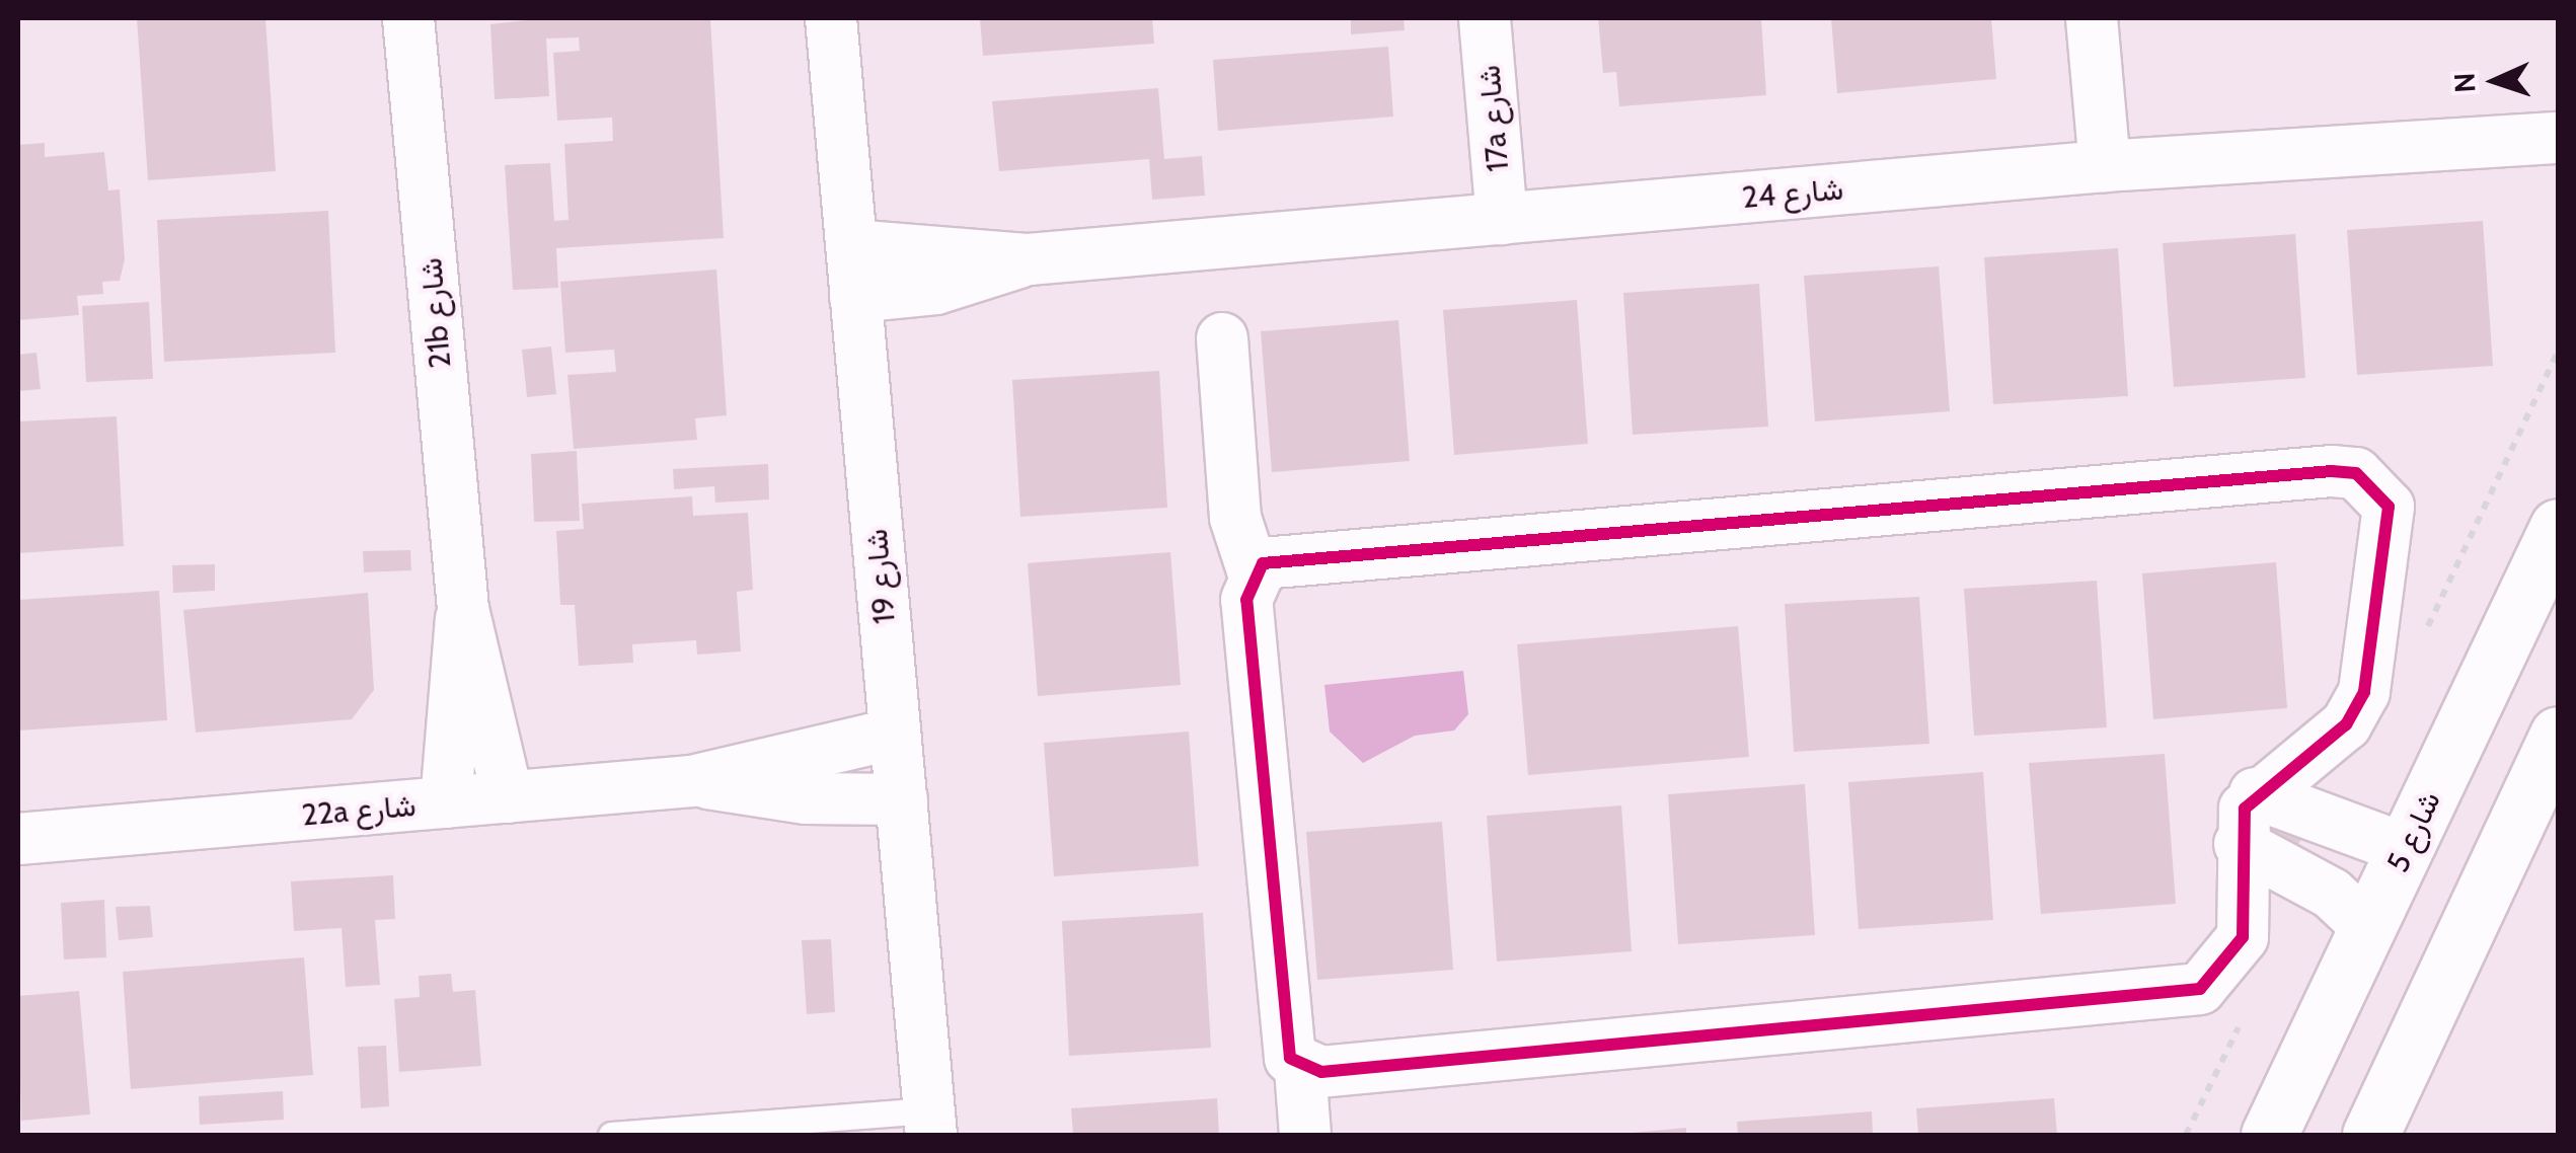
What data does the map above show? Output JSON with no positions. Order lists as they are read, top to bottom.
{
  "streets": {
    "street": [
      "17a شارع",
      "شارع 24",
      "21b شارع",
      "شارع 19",
      "22a شارع",
      "شارع 5"
    ]
  },
  "crossings": [
    ["17a شارع", "شارع 24"],
    ["21b شارع", "22a شارع"],
    ["شارع 19", "22a شارع"]
  ],
  "north": "left"
}
